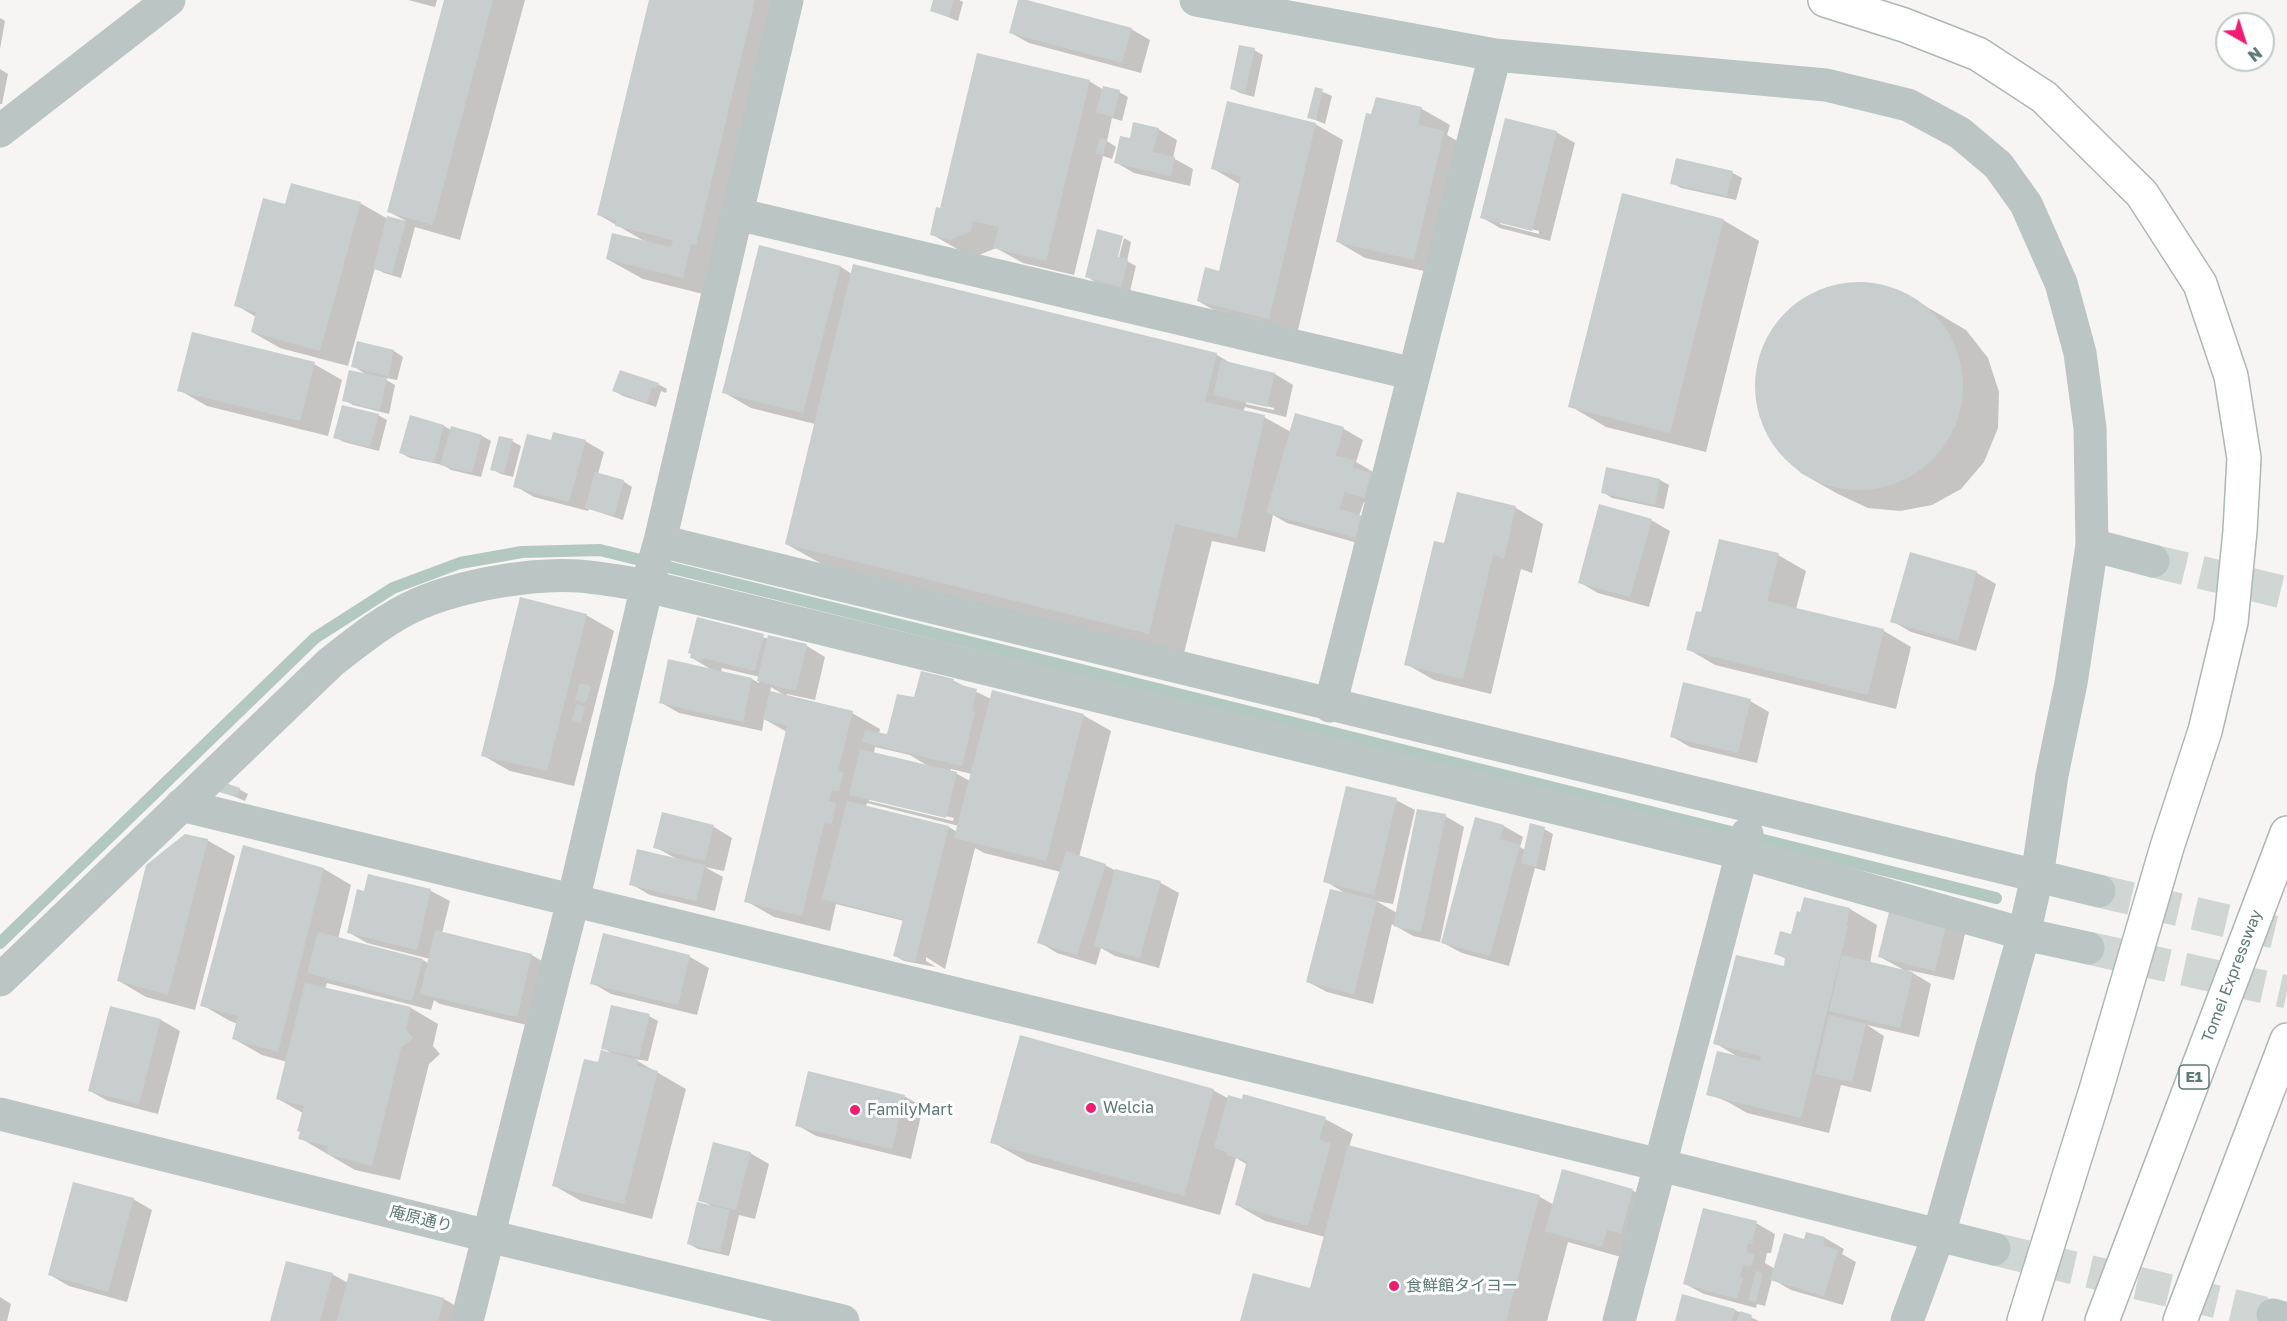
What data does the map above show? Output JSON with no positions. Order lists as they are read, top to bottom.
{
  "streets": {
    "highway": ["Tomei Expressway", "E1"],
    "street": ["庵原通り"]
  },
  "places": ["Welcia", "FamilyMart", "食鮮館タイヨー"],
  "north": "bottom right"
}
